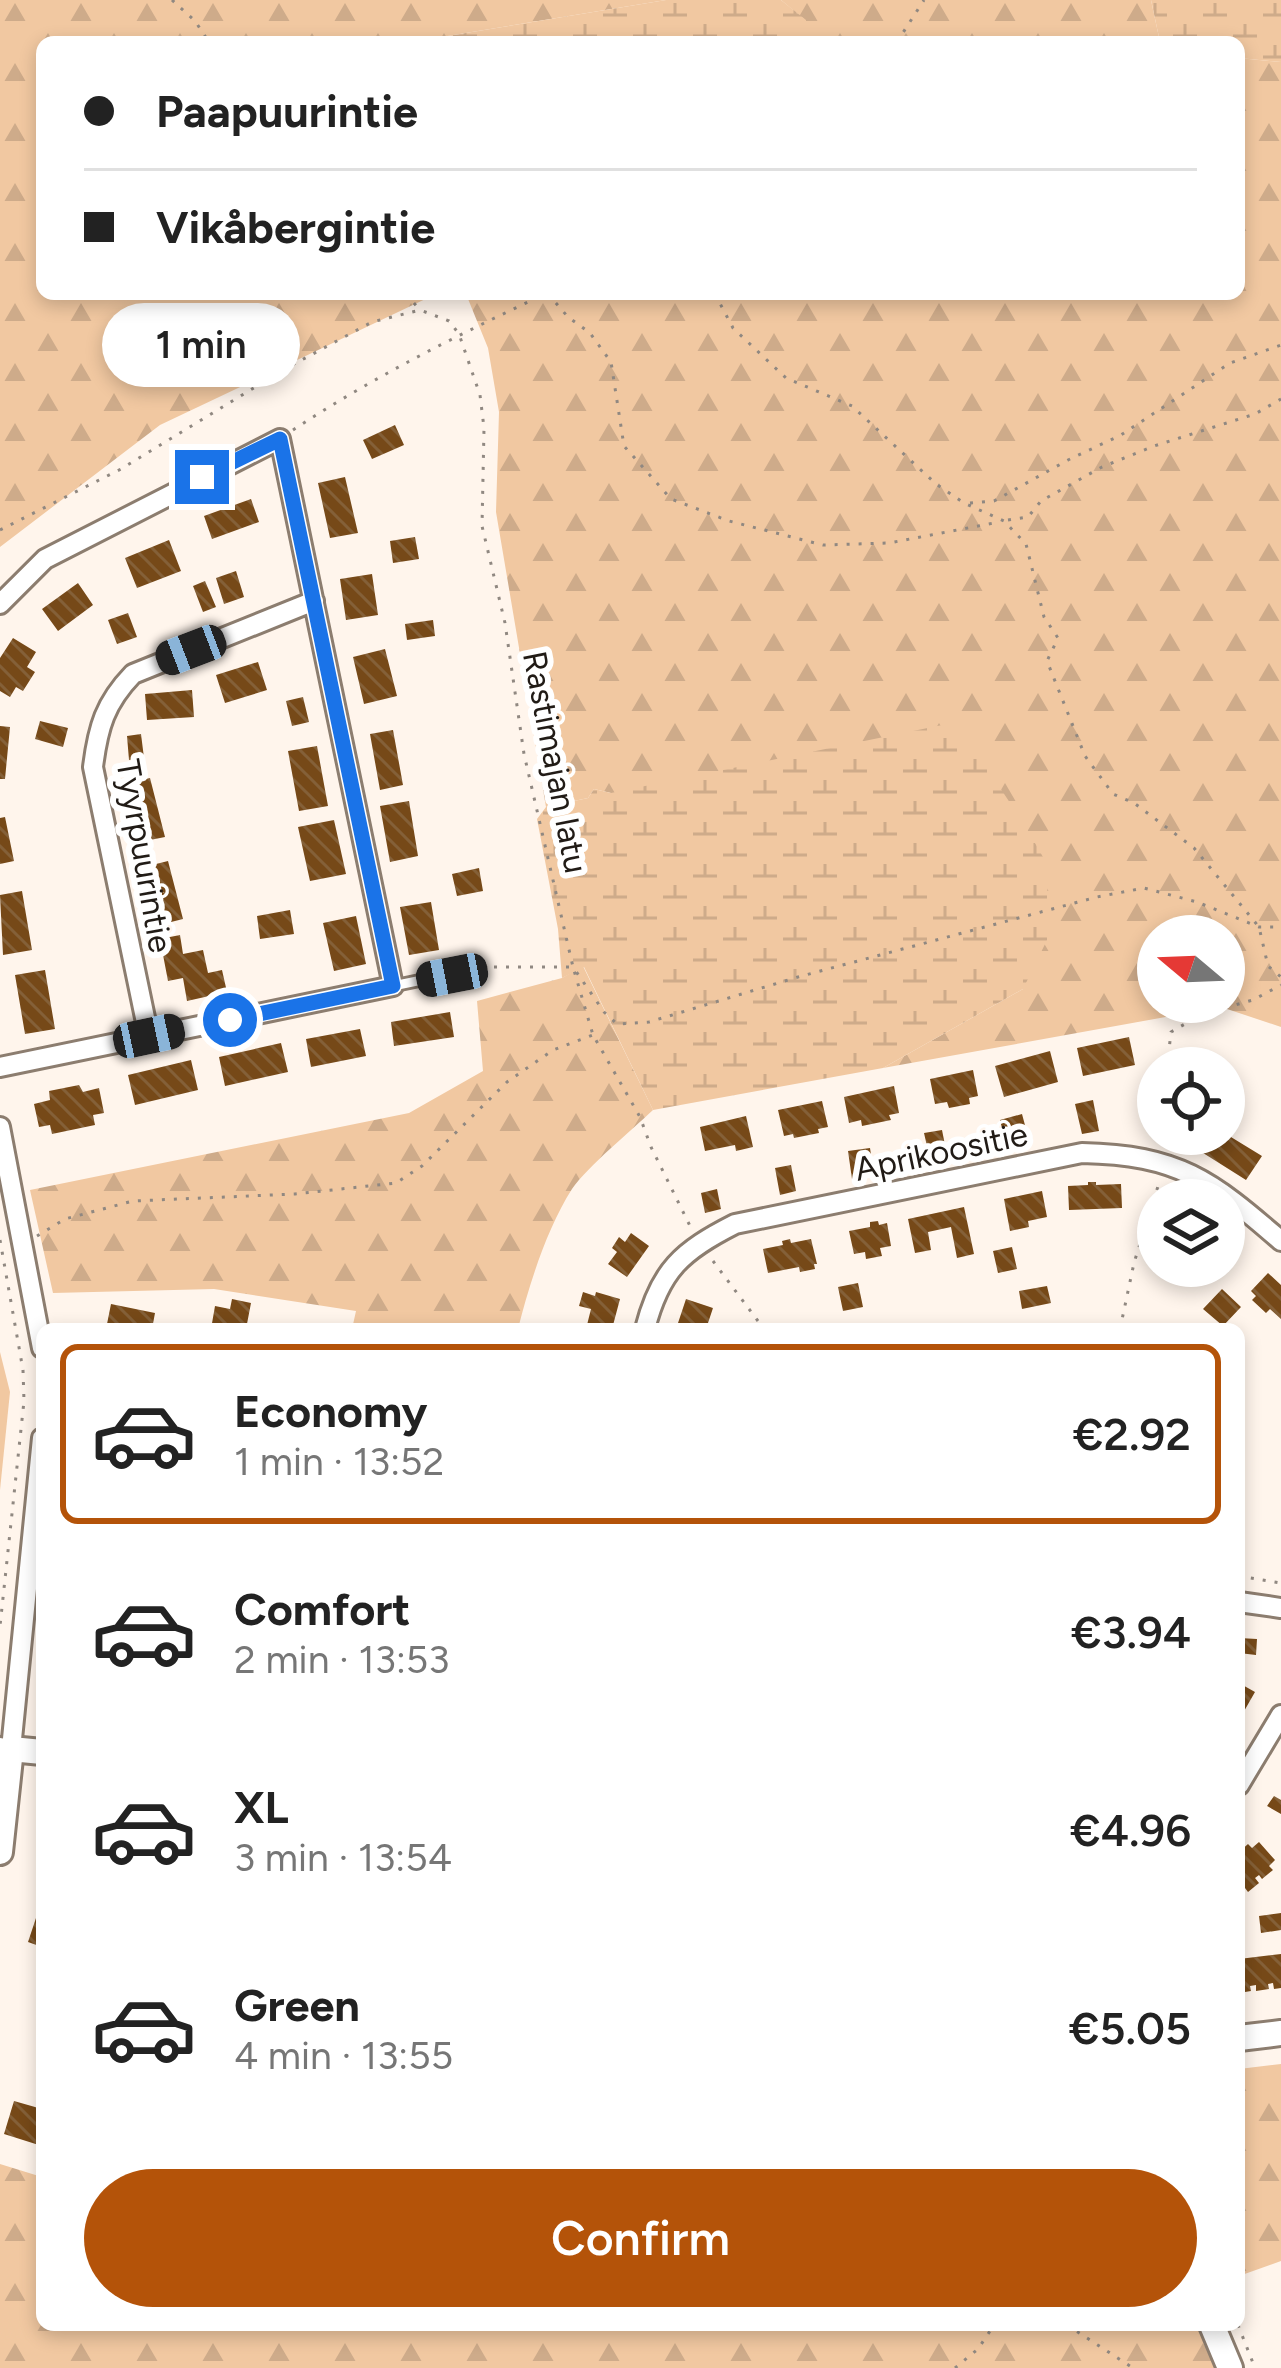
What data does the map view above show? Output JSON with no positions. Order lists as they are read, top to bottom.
{
  "streets": {
    "street": ["Tyyrpuurintie", "Aprikoositie"],
    "path": ["Rastimajan latu"]
  },
  "north": "left",
  "page": {
    "banner": ["Paapuurintie", "Vikåbergintie"],
    "bubble": "1 min",
    "list": [
      {
        "name": "Economy",
        "note": "1 min · 13:52",
        "value": "€2.92"
      },
      {
        "name": "Comfort",
        "note": "2 min · 13:53",
        "value": "€3.94"
      },
      {
        "name": "XL",
        "note": "3 min · 13:54",
        "value": "€4.96"
      },
      {
        "name": "Green",
        "note": "4 min · 13:55",
        "value": "€5.05"
      }
    ],
    "buttons": "Confirm"
  }
}
